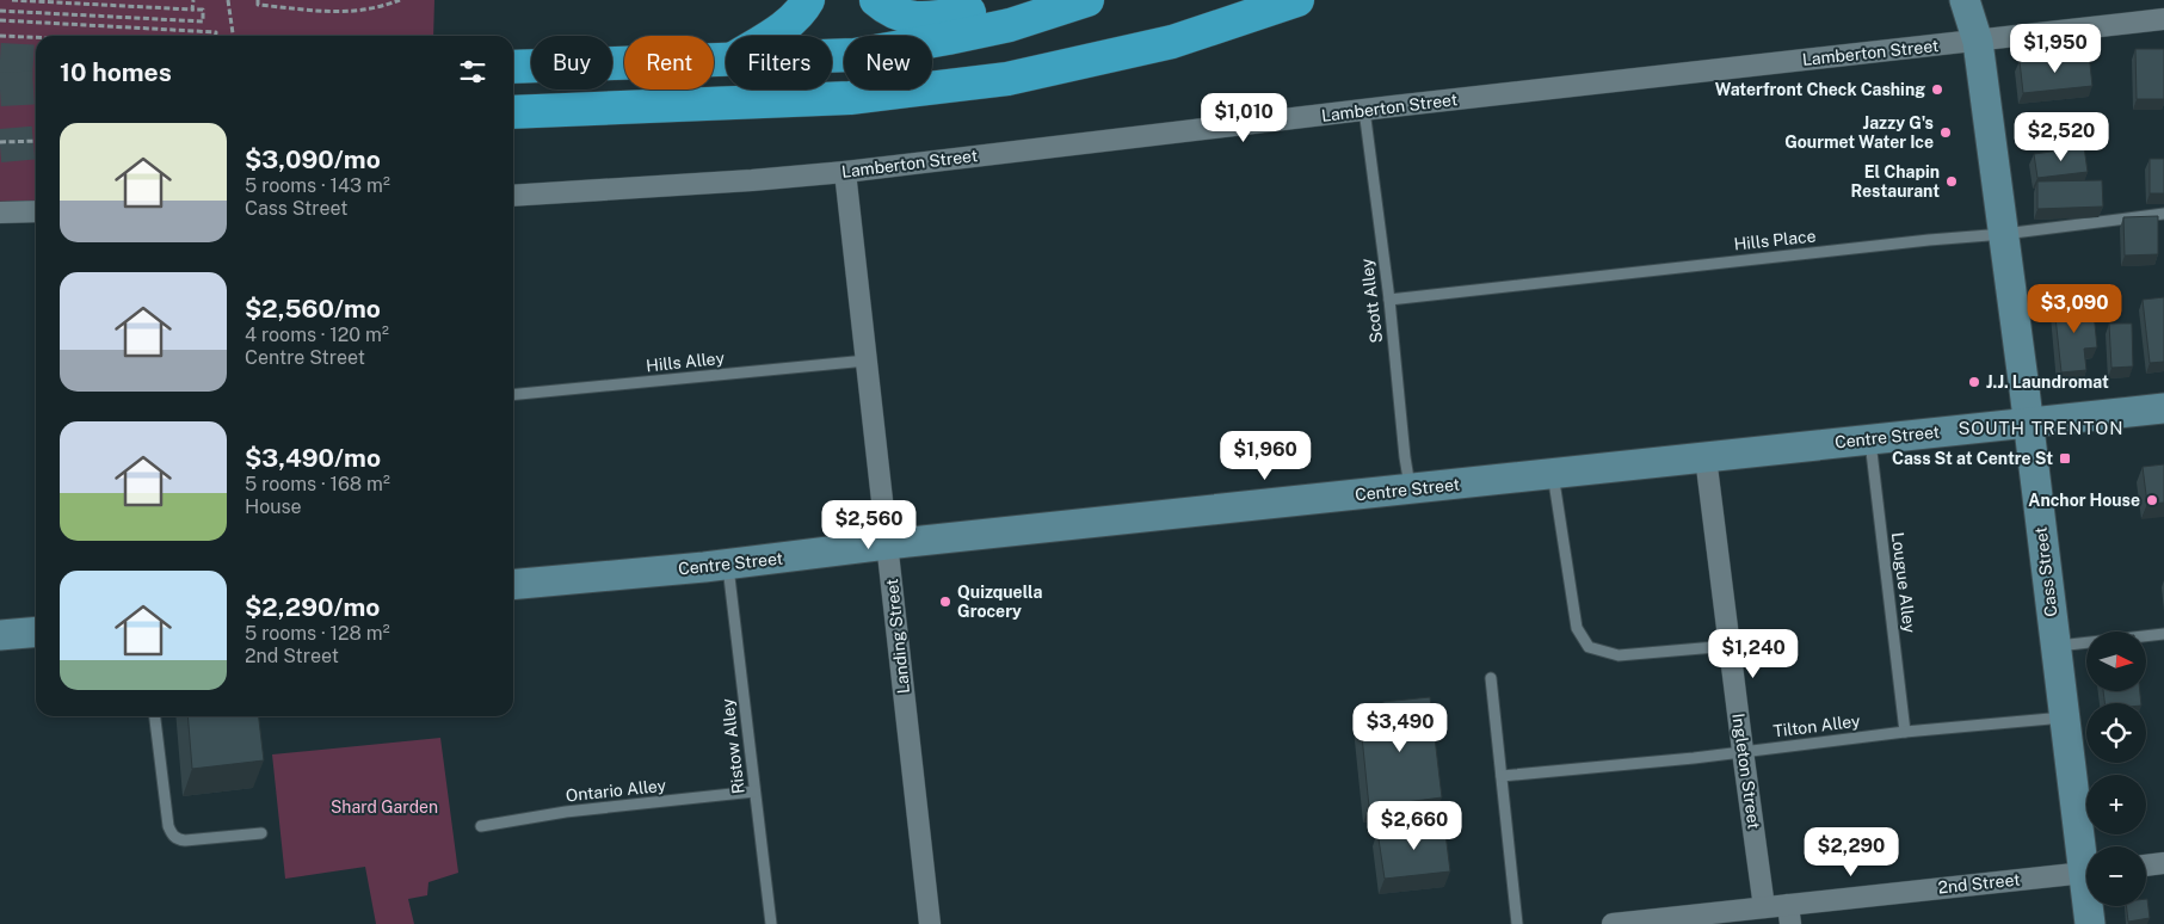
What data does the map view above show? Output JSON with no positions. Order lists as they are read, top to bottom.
{
  "streets": {
    "street": [
      "Lamberton Street",
      "Centre Street",
      "Cass Street",
      "Landing Street",
      "Ingleton Street",
      "2nd Street"
    ],
    "lane": [
      "Hills Place",
      "Scott Alley",
      "Hills Alley",
      "Lougue Alley",
      "Tilton Alley",
      "Ristow Alley",
      "Ontario Alley"
    ]
  },
  "crossings": [
    ["Lamberton Street", "Scott Alley"],
    ["Lamberton Street", "Cass Street"],
    ["Lamberton Street", "Landing Street"],
    ["Hills Place", "Scott Alley"],
    ["Hills Place", "Cass Street"],
    ["Scott Alley", "Centre Street"],
    ["Hills Alley", "Landing Street"],
    ["Centre Street", "Cass Street"],
    ["Centre Street", "Lougue Alley"],
    ["Centre Street", "Landing Street"],
    ["Centre Street", "Ristow Alley"],
    ["Centre Street", "Ingleton Street"],
    ["Cass Street", "Tilton Alley"],
    ["Lougue Alley", "Tilton Alley"],
    ["Tilton Alley", "Ingleton Street"],
    ["Ristow Alley", "Ontario Alley"],
    ["Ingleton Street", "2nd Street"]
  ],
  "districts": ["SOUTH TRENTON"],
  "parks": ["Shard Garden"],
  "places": {
    "other": [
      "Waterfront Check Cashing",
      "Jazzy G's Gourmet Water Ice",
      "El Chapin Restaurant",
      "J.J. Laundromat",
      "Anchor House",
      "Quizquella Grocery"
    ],
    "transit": ["Cass St at Centre St"]
  },
  "north": "right",
  "page": {
    "price": [
      "$1,950",
      "$1,010",
      "$2,520",
      "$3,090",
      "$1,960",
      "$2,560",
      "$1,240",
      "$3,490",
      "$2,660",
      "$2,290"
    ],
    "chip": [
      "Buy",
      "Rent",
      "Filters",
      "New"
    ],
    "heading": "10 homes",
    "list": [
      {
        "name": "$3,090/mo",
        "note": "5 rooms · 143 m² · Cass Street"
      },
      {
        "name": "$2,560/mo",
        "note": "4 rooms · 120 m² · Centre Street"
      },
      {
        "name": "$3,490/mo",
        "note": "5 rooms · 168 m² · House"
      },
      {
        "name": "$2,290/mo",
        "note": "5 rooms · 128 m² · 2nd Street"
      }
    ],
    "map_buttons": ["+", "−"]
  }
}
